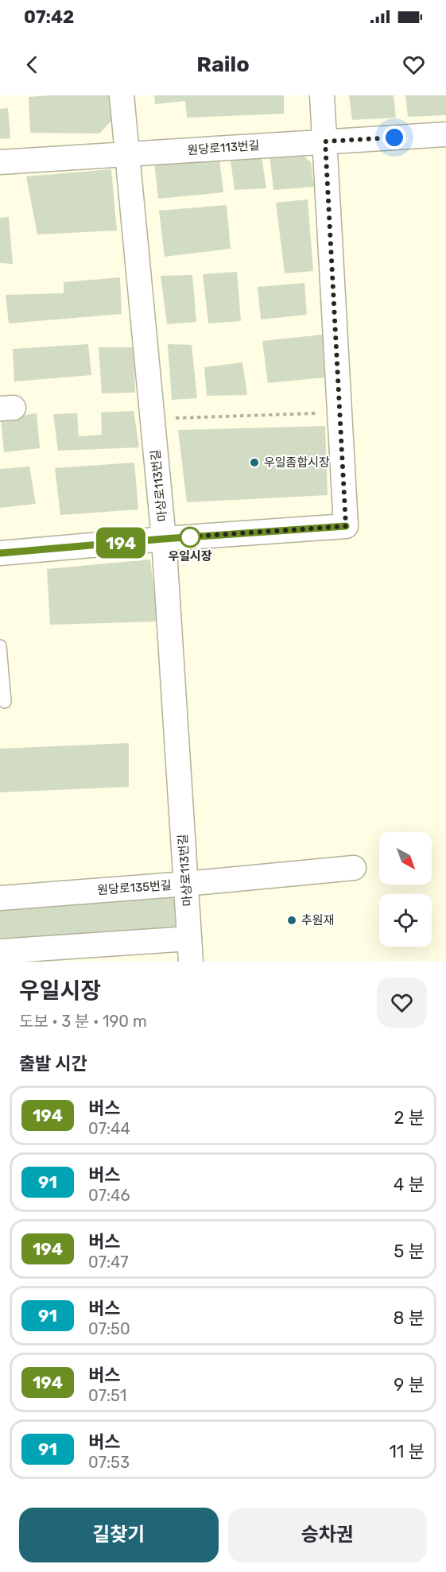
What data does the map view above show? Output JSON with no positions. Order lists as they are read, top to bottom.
{
  "streets": {
    "street": ["원당로113번길", "마상로113번길", "원당로135번길"]
  },
  "crossings": [
    ["원당로113번길", "마상로113번길"],
    ["마상로113번길", "원당로135번길"]
  ],
  "places": ["우일좀합시장", "우일시장", "추원재"],
  "lines": ["bus line 194"],
  "north": "bottom right",
  "page": {
    "status": "07:42",
    "header": "Railo",
    "on_map": "194",
    "heading": [
      ["우일시장", "도보 · 3 분 · 190 m"],
      "출발 시간"
    ],
    "list": [
      {
        "mark": "194",
        "name": "버스",
        "note": "07:44",
        "value": "2 분"
      },
      {
        "mark": "91",
        "name": "버스",
        "note": "07:46",
        "value": "4 분"
      },
      {
        "mark": "194",
        "name": "버스",
        "note": "07:47",
        "value": "5 분"
      },
      {
        "mark": "91",
        "name": "버스",
        "note": "07:50",
        "value": "8 분"
      },
      {
        "mark": "194",
        "name": "버스",
        "note": "07:51",
        "value": "9 분"
      },
      {
        "mark": "91",
        "name": "버스",
        "note": "07:53",
        "value": "11 분"
      }
    ],
    "buttons": ["길찾기", "승차권"]
  }
}
